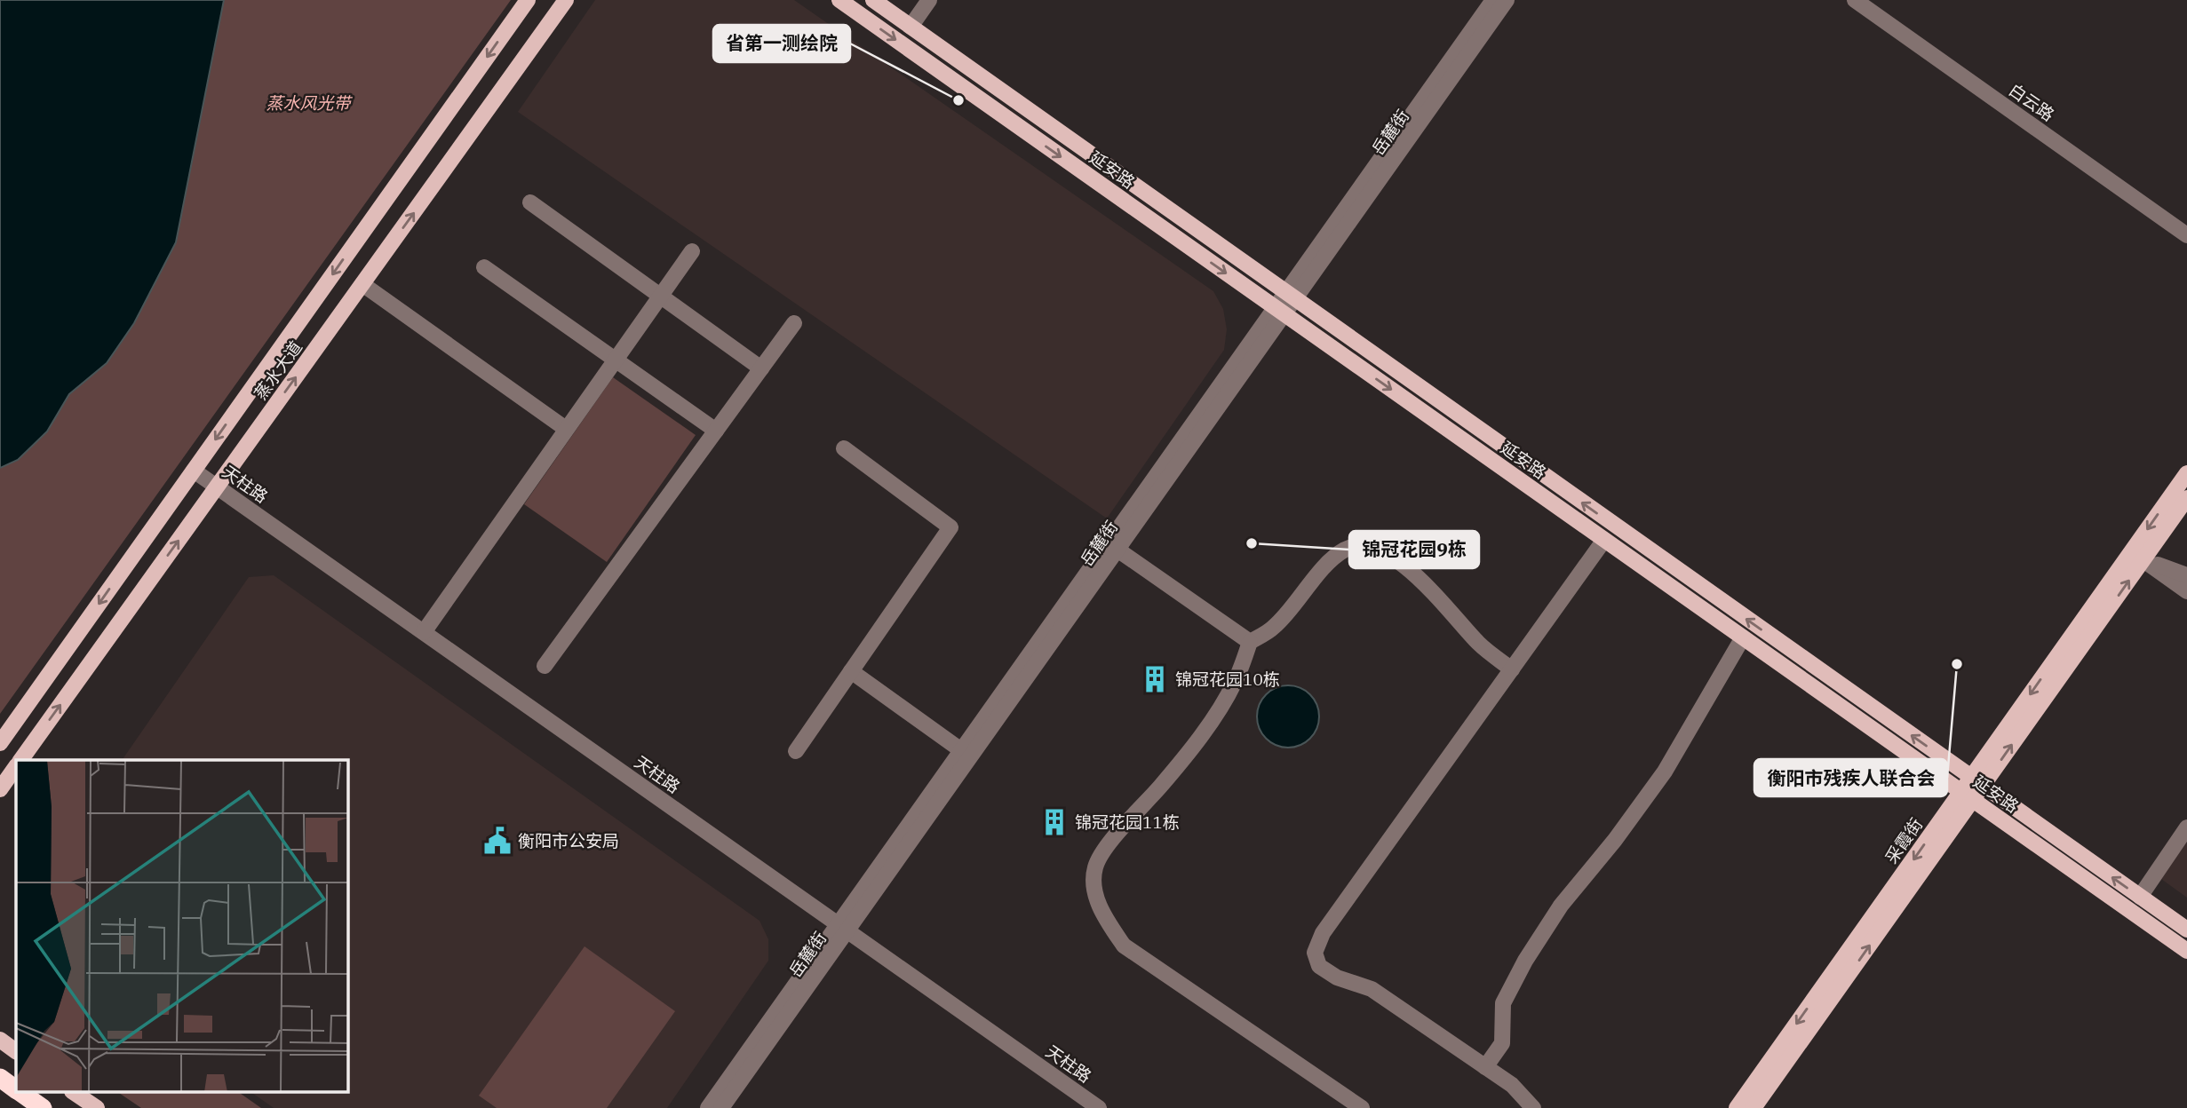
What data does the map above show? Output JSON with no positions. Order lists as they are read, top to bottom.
{
  "streets": {
    "main road": ["延安路", "蒸水大道", "采霞街"],
    "street": ["白云路", "岳麓街", "天柱路"]
  },
  "crossings": [
    ["岳麓街", "延安路"],
    ["岳麓街", "天柱路"],
    ["延安路", "采霞街"],
    ["蒸水大道", "天柱路"]
  ],
  "parks": ["蒸水风光带"],
  "places": {
    "other": ["省第一测绘院", "锦冠花园9栋", "衡阳市残疾人联合会"],
    "building": ["锦冠花园10栋", "锦冠花园11栋"],
    "public building": ["衡阳市公安局"]
  }
}
